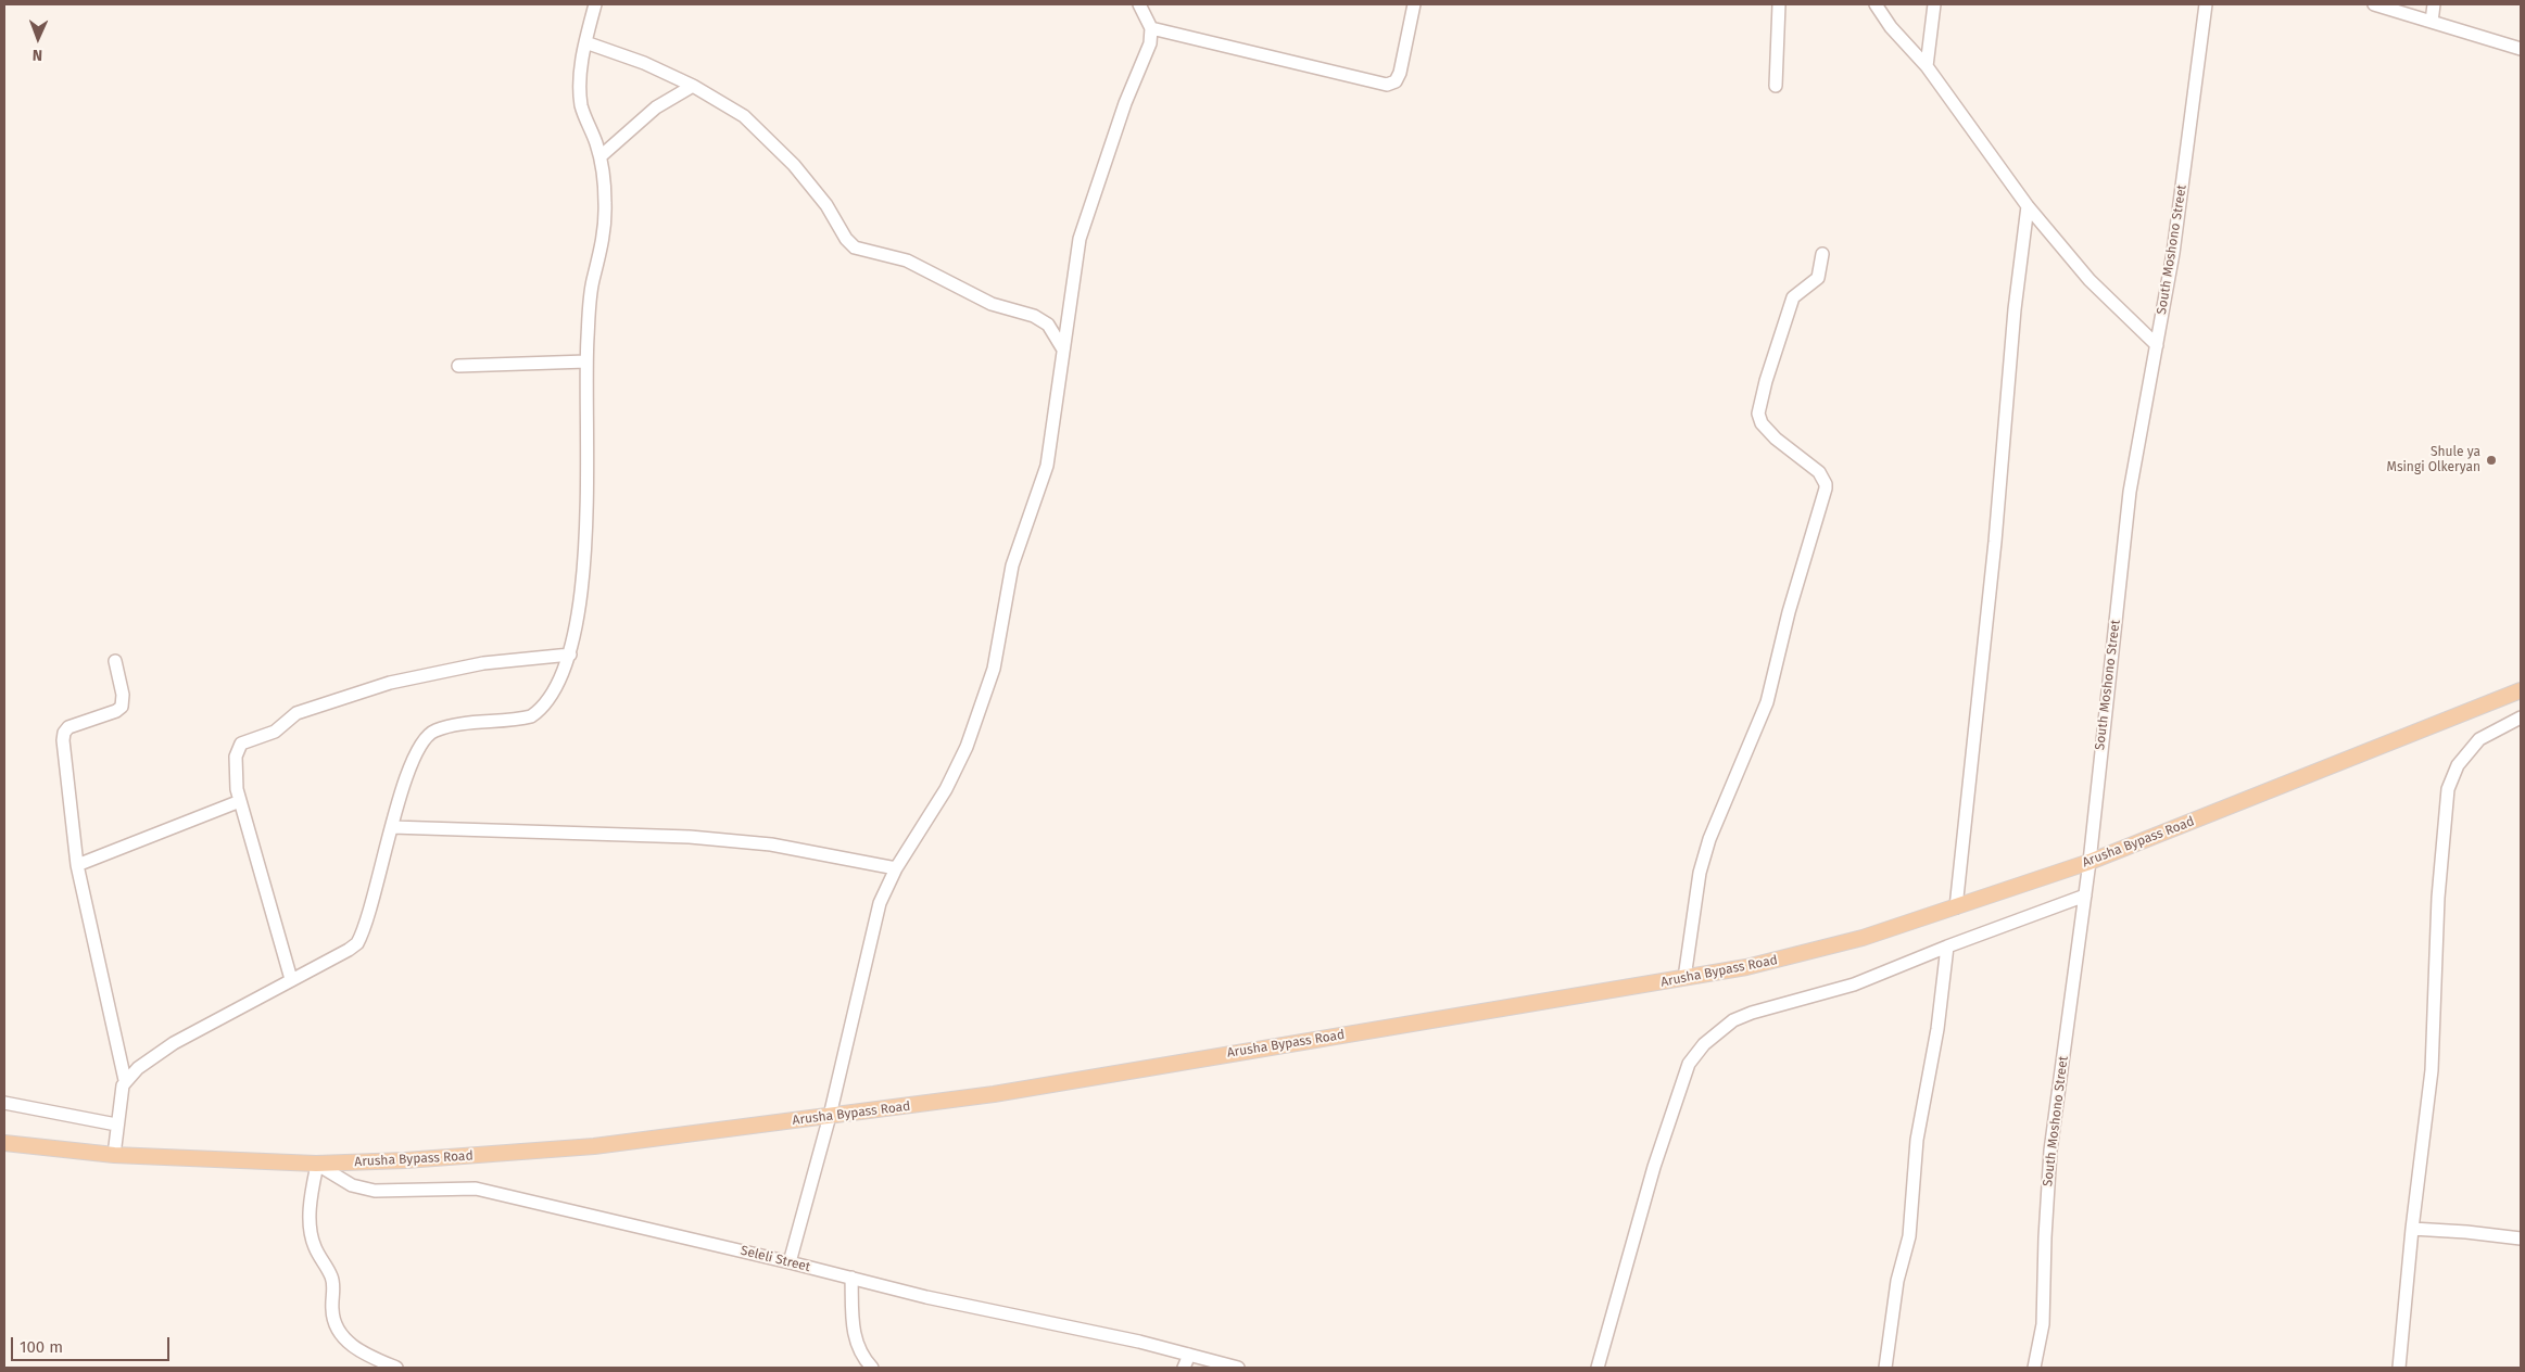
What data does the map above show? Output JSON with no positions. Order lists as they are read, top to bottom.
{
  "streets": {
    "main road": ["Arusha Bypass Road"],
    "street": ["South Moshono Street", "Seleli Street"]
  },
  "crossings": [
    ["South Moshono Street", "Arusha Bypass Road"],
    ["Arusha Bypass Road", "Seleli Street"]
  ],
  "places": ["Shule ya Msingi Olkeryan"],
  "scale_bar": "100 m",
  "north": "bottom"
}
